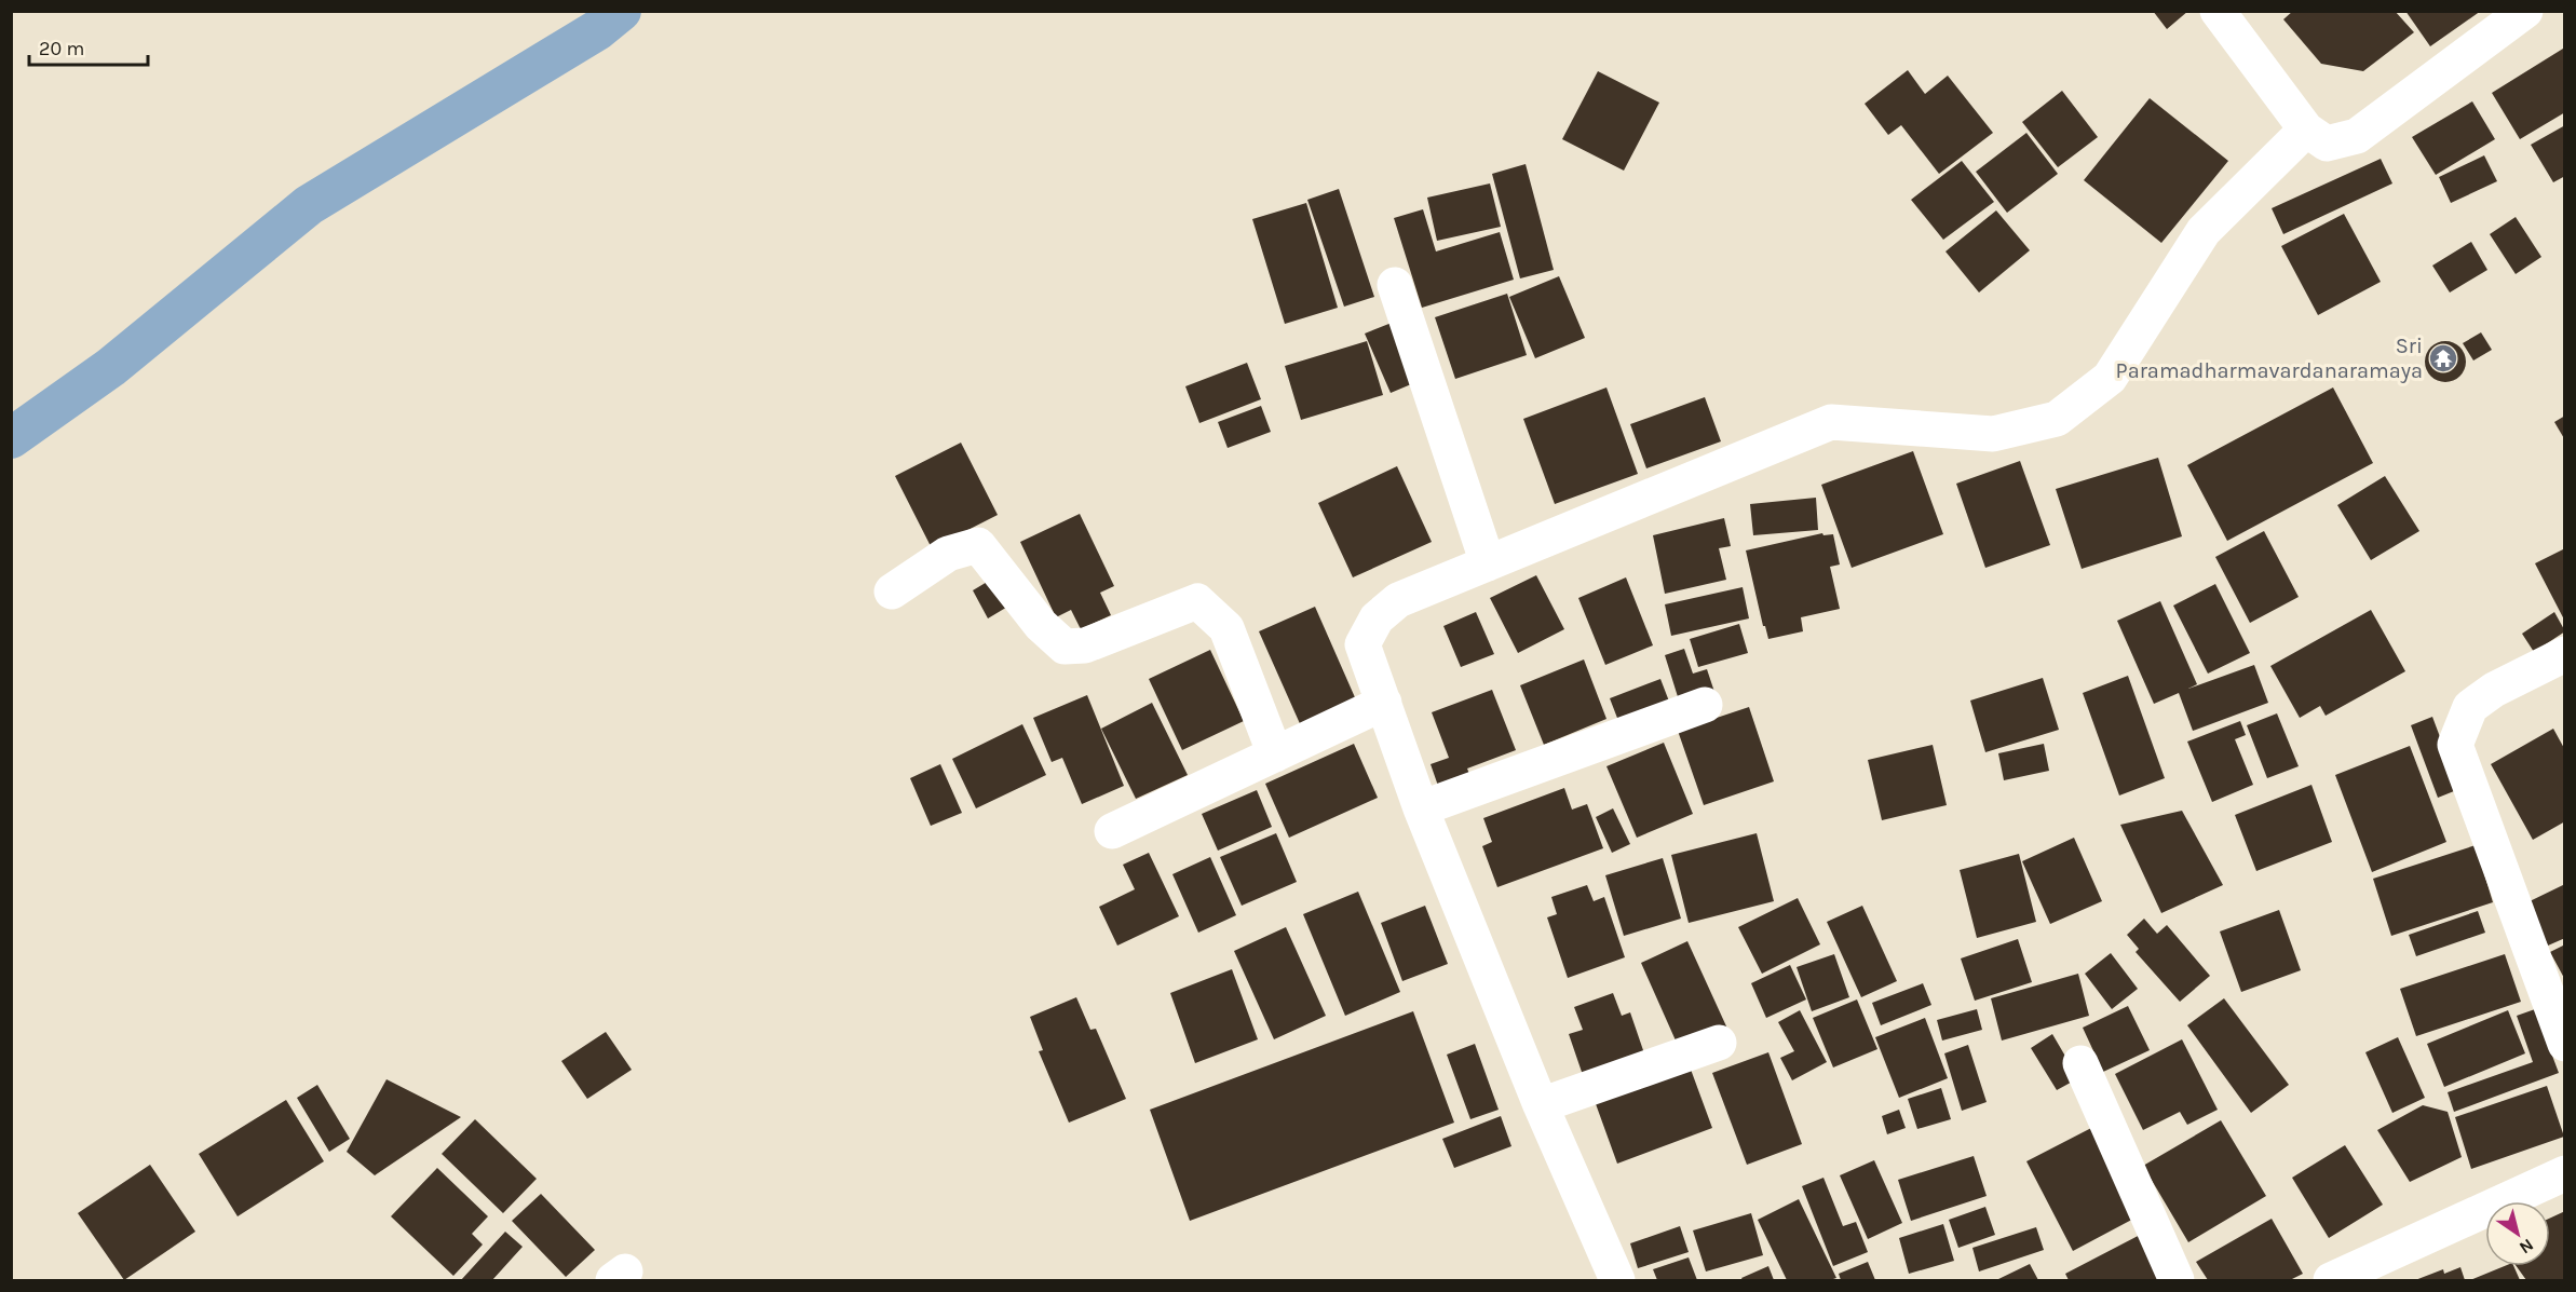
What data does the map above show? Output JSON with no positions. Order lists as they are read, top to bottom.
{
  "places": {
    "temple": ["Sri Paramadharmavardanaramaya"]
  },
  "scale_bar": "20 m",
  "north": "bottom right"
}
